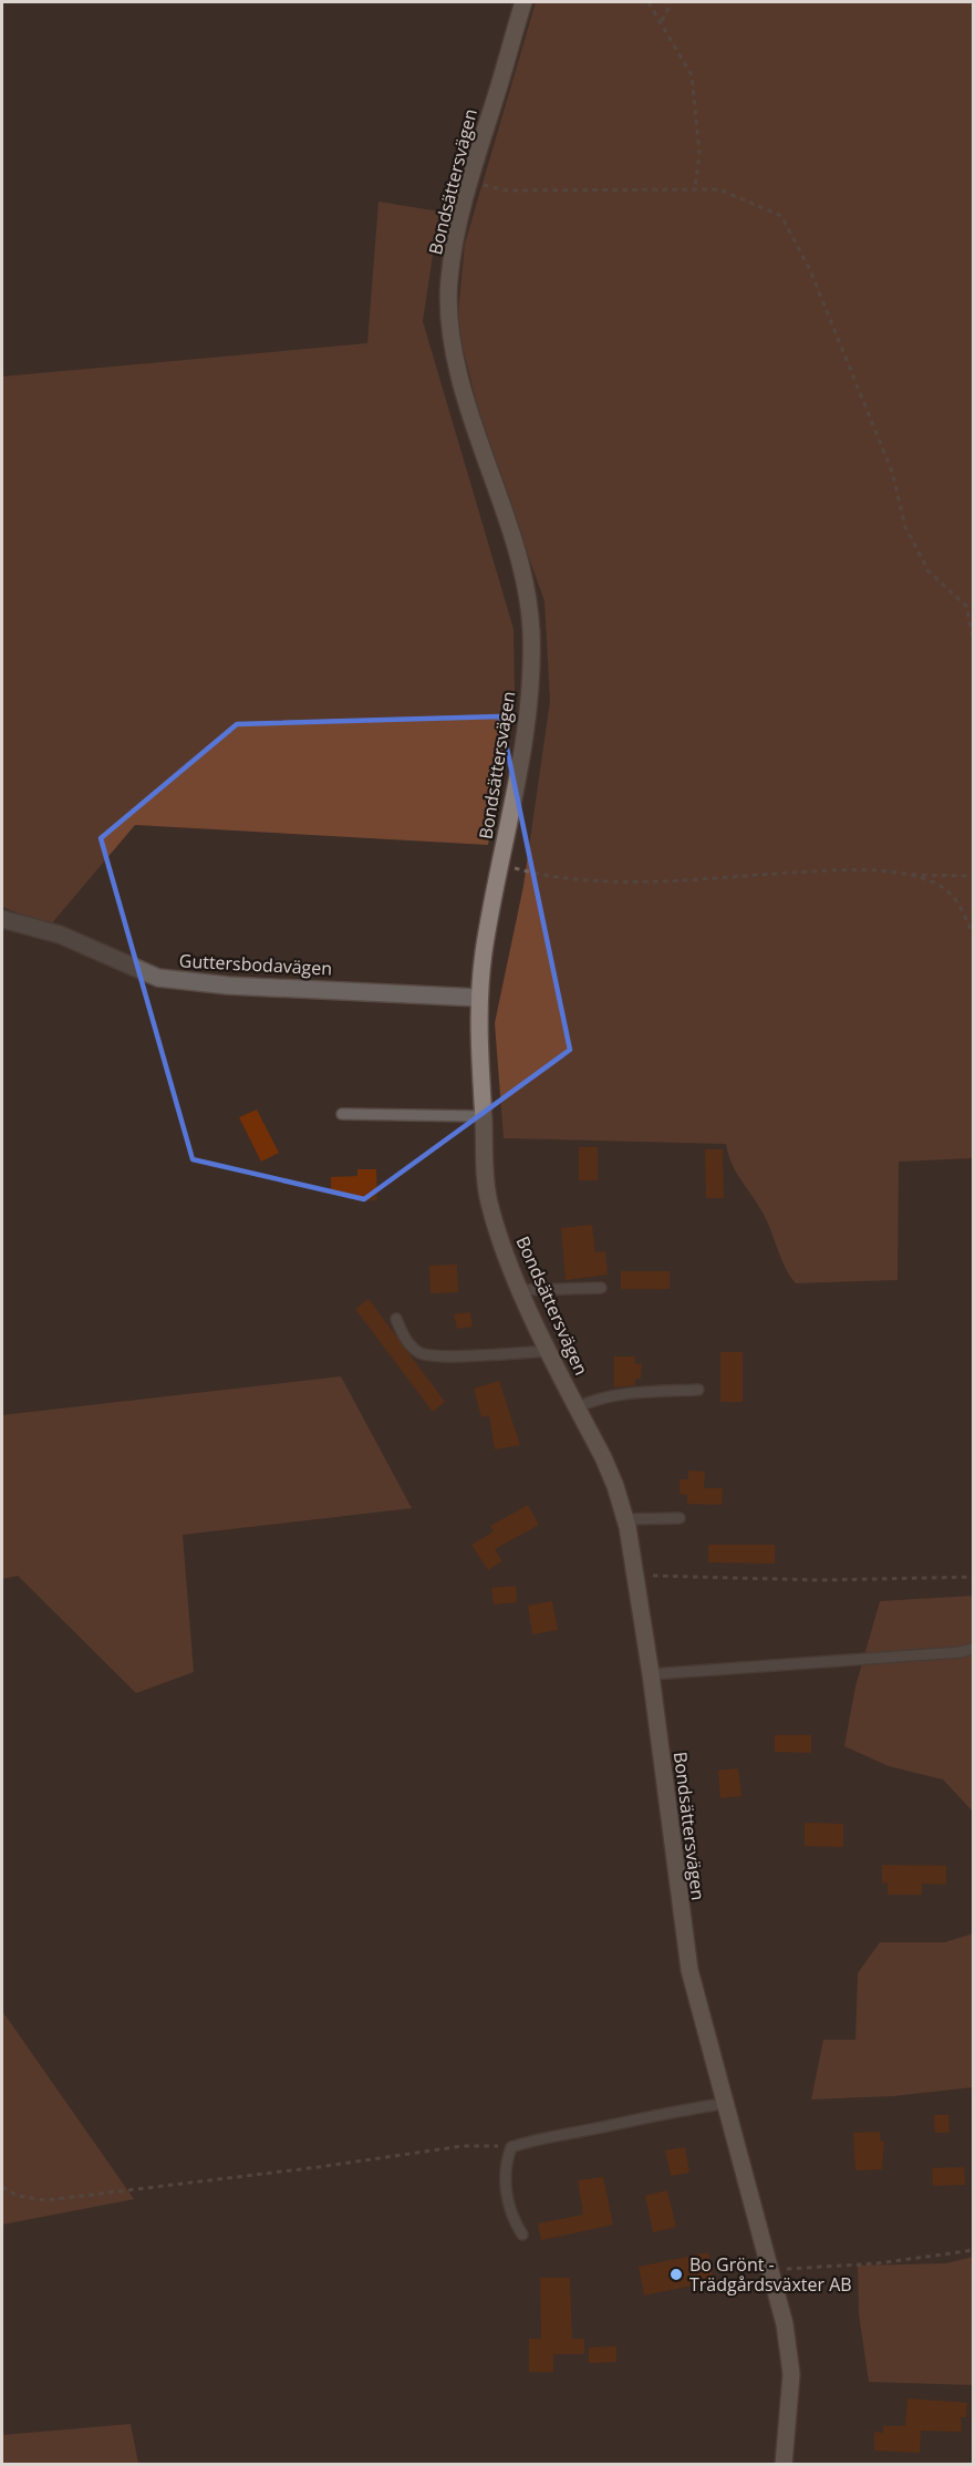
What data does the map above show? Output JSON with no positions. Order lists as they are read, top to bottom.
{
  "streets": {
    "street": ["Bondsättersvägen", "Guttersbodavägen"]
  },
  "crossings": [
    ["Bondsättersvägen", "Guttersbodavägen"]
  ],
  "places": ["Bo Grönt - Trädgårdsväxter AB"]
}
